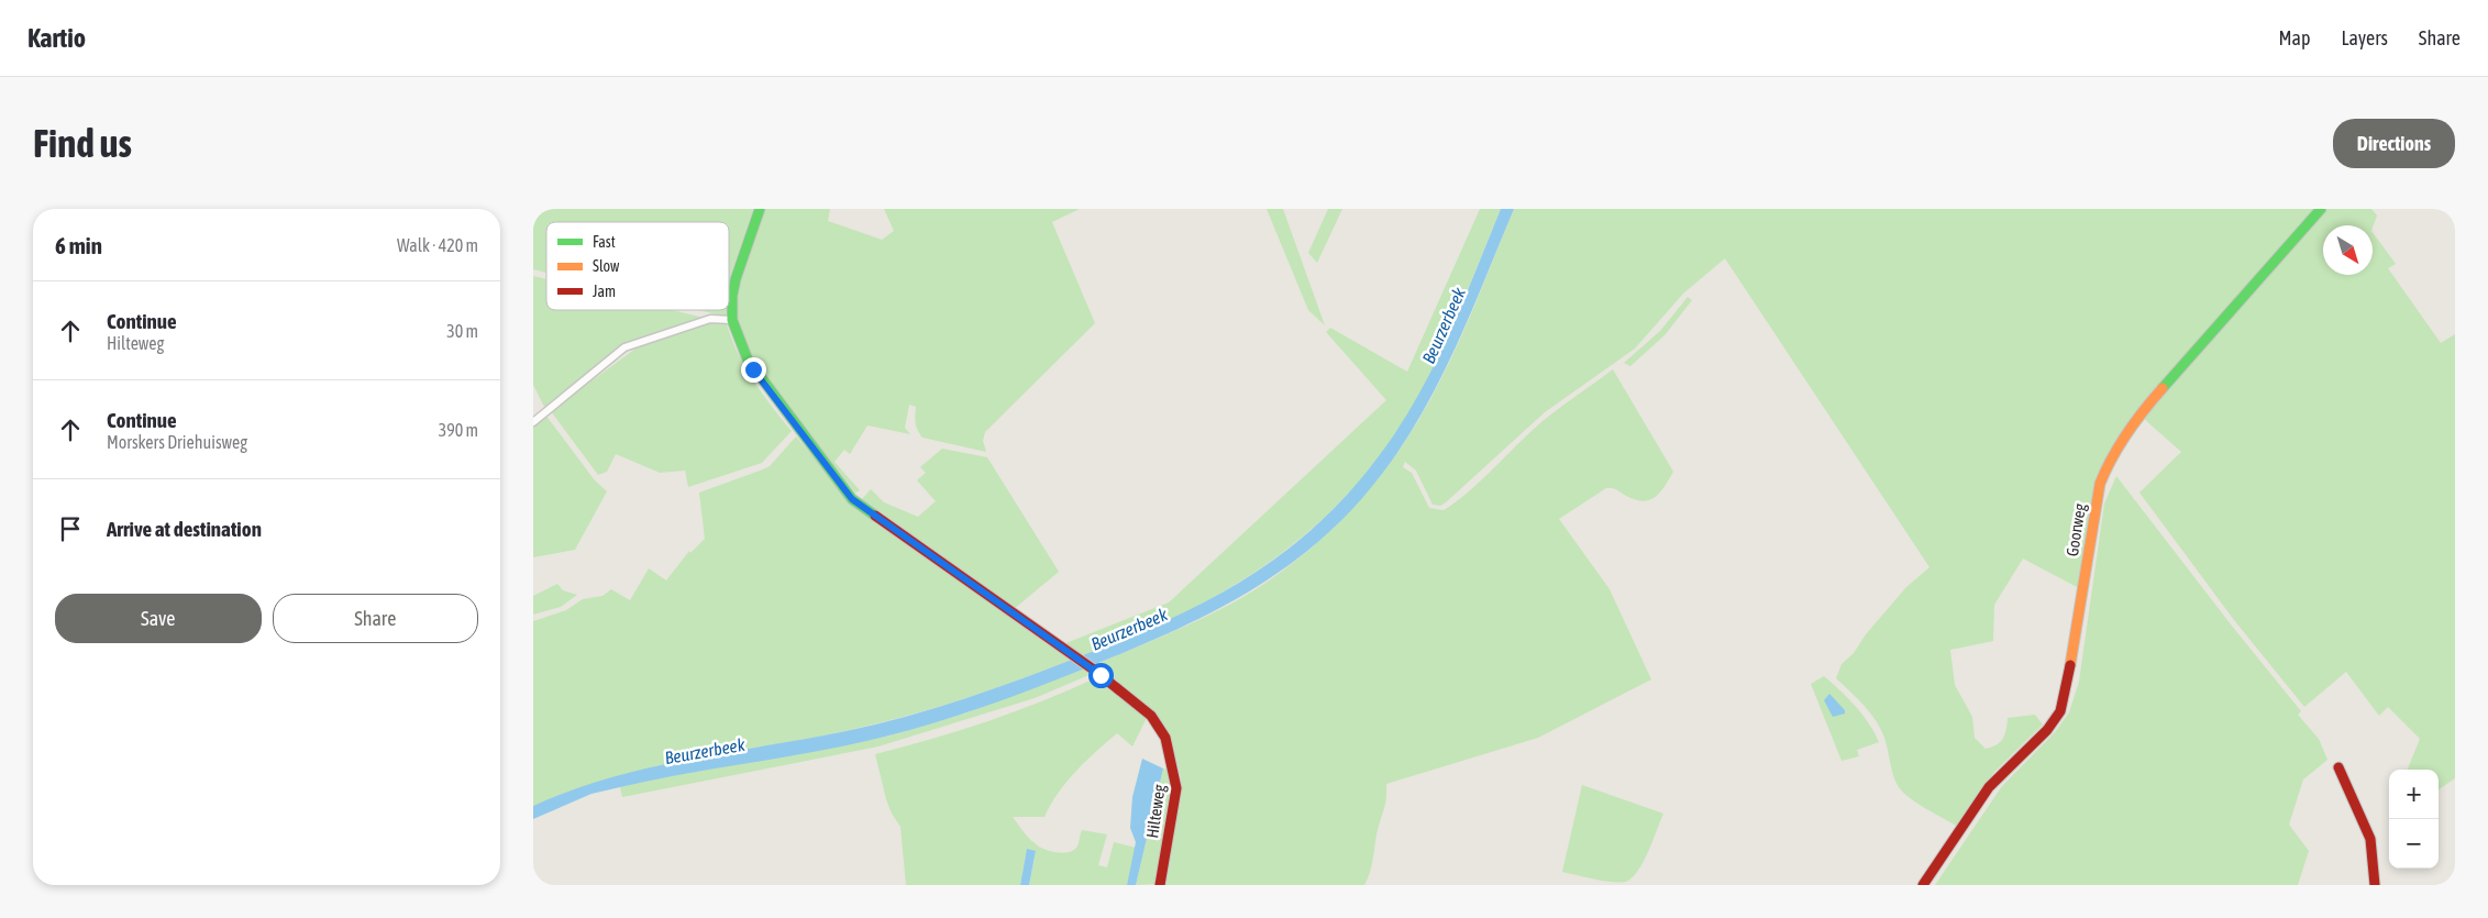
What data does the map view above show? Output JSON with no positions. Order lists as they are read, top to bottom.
{
  "streets": {
    "street": ["Goorweg", "Hilteweg"]
  },
  "water": ["Beurzerbeek"],
  "legend": ["Fast", "Slow", "Jam"],
  "north": "bottom right",
  "page": {
    "header": "Kartio",
    "nav": ["Map", "Layers", "Share"],
    "buttons": [
      "Directions",
      ["Save", "Share"]
    ],
    "title": "Find us",
    "heading": ["6 min", "Walk · 420 m"],
    "list": [
      ["Continue", "Hilteweg", "30 m"],
      ["Continue", "Morskers Driehuisweg", "390 m"],
      "Arrive at destination"
    ],
    "map_buttons": ["+", "−"]
  }
}
